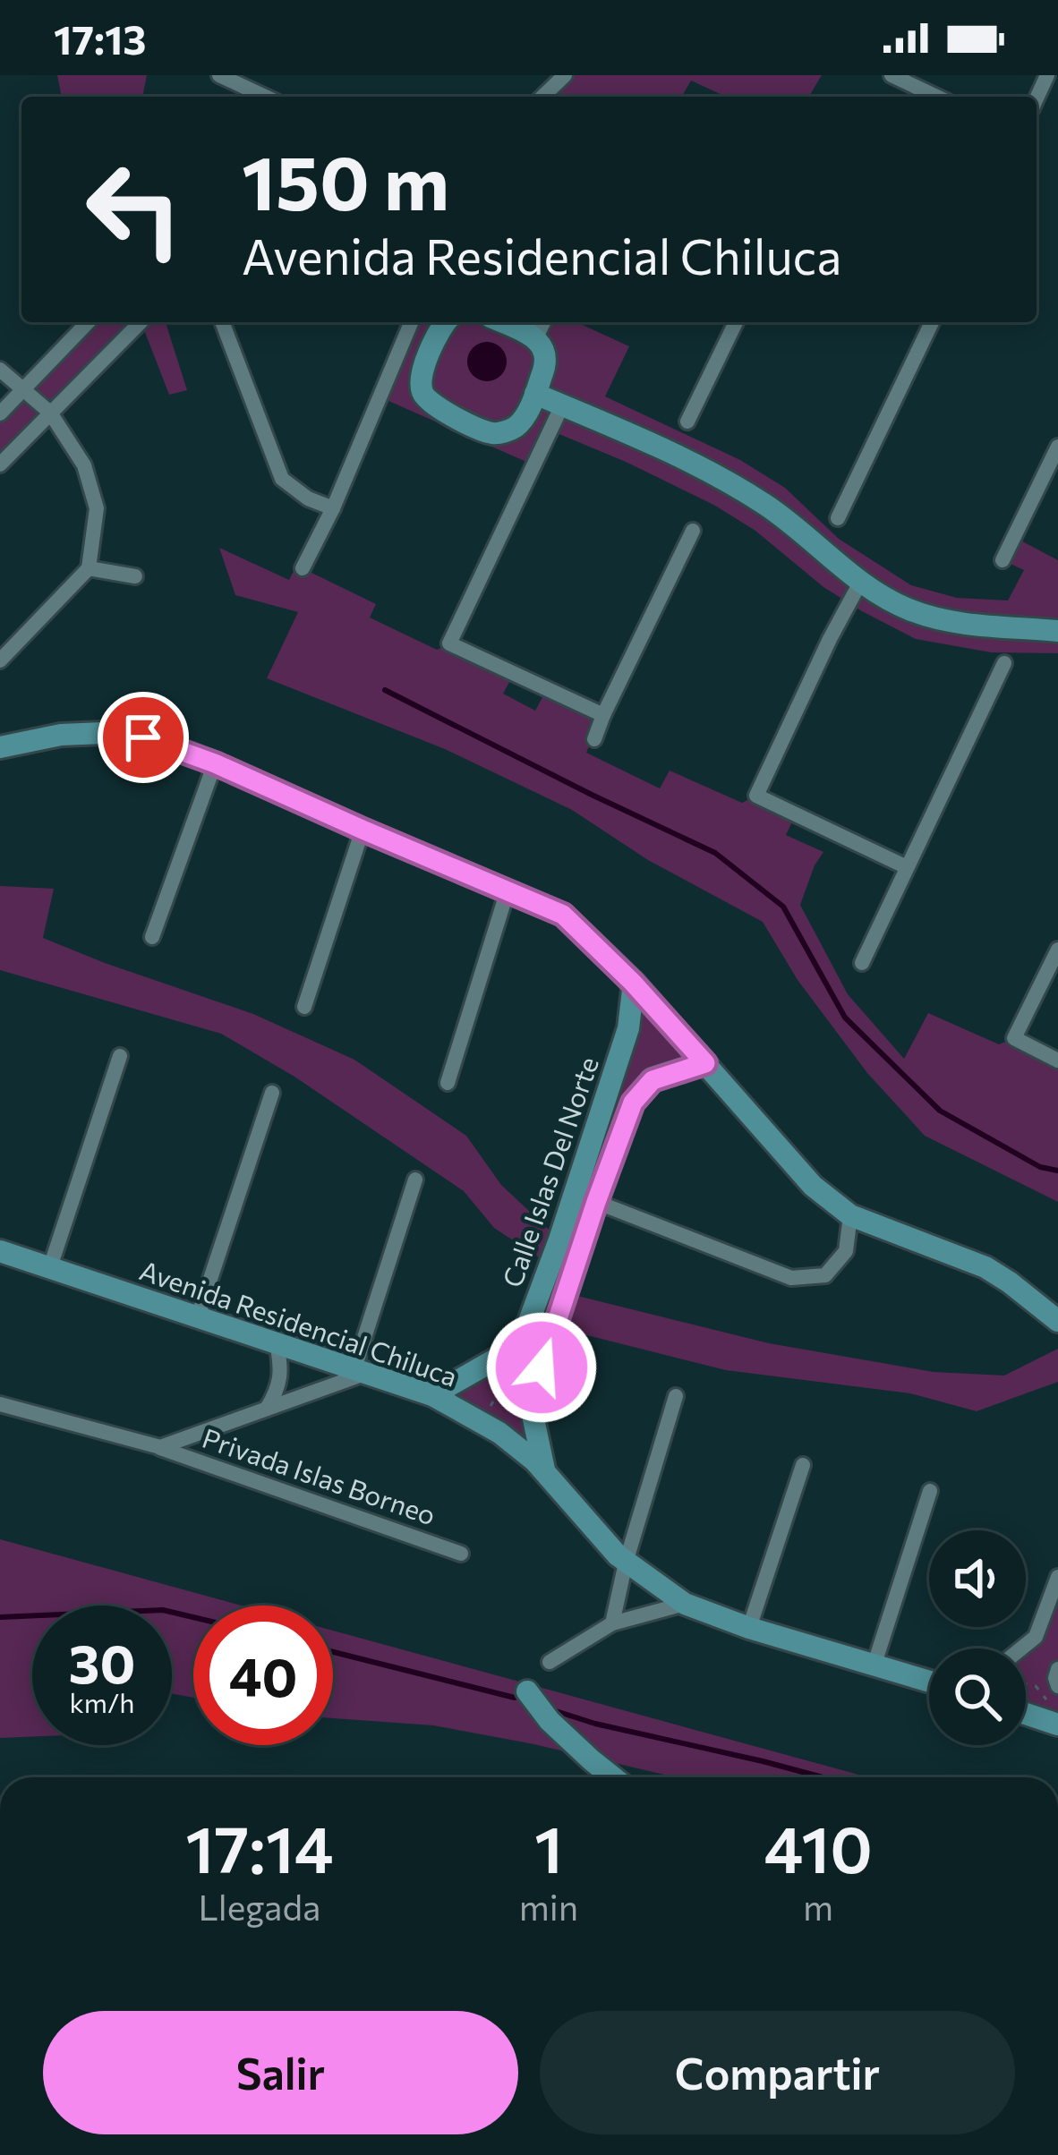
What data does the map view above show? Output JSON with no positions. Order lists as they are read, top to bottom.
{
  "streets": {
    "street": ["Calle Islas Del Norte", "Avenida Residencial Chiluca", "Privada Islas Borneo"]
  },
  "crossings": [
    ["Calle Islas Del Norte", "Avenida Residencial Chiluca"],
    ["Avenida Residencial Chiluca", "Privada Islas Borneo"]
  ],
  "page": {
    "status": "17:13",
    "turn": ["150 m", "Avenida Residencial Chiluca"],
    "speed": "30 km/h",
    "limit": "40",
    "eta": [
      "17:14",
      "Llegada",
      "1",
      "min",
      "410",
      "m"
    ],
    "buttons": ["Salir", "Compartir"]
  }
}
